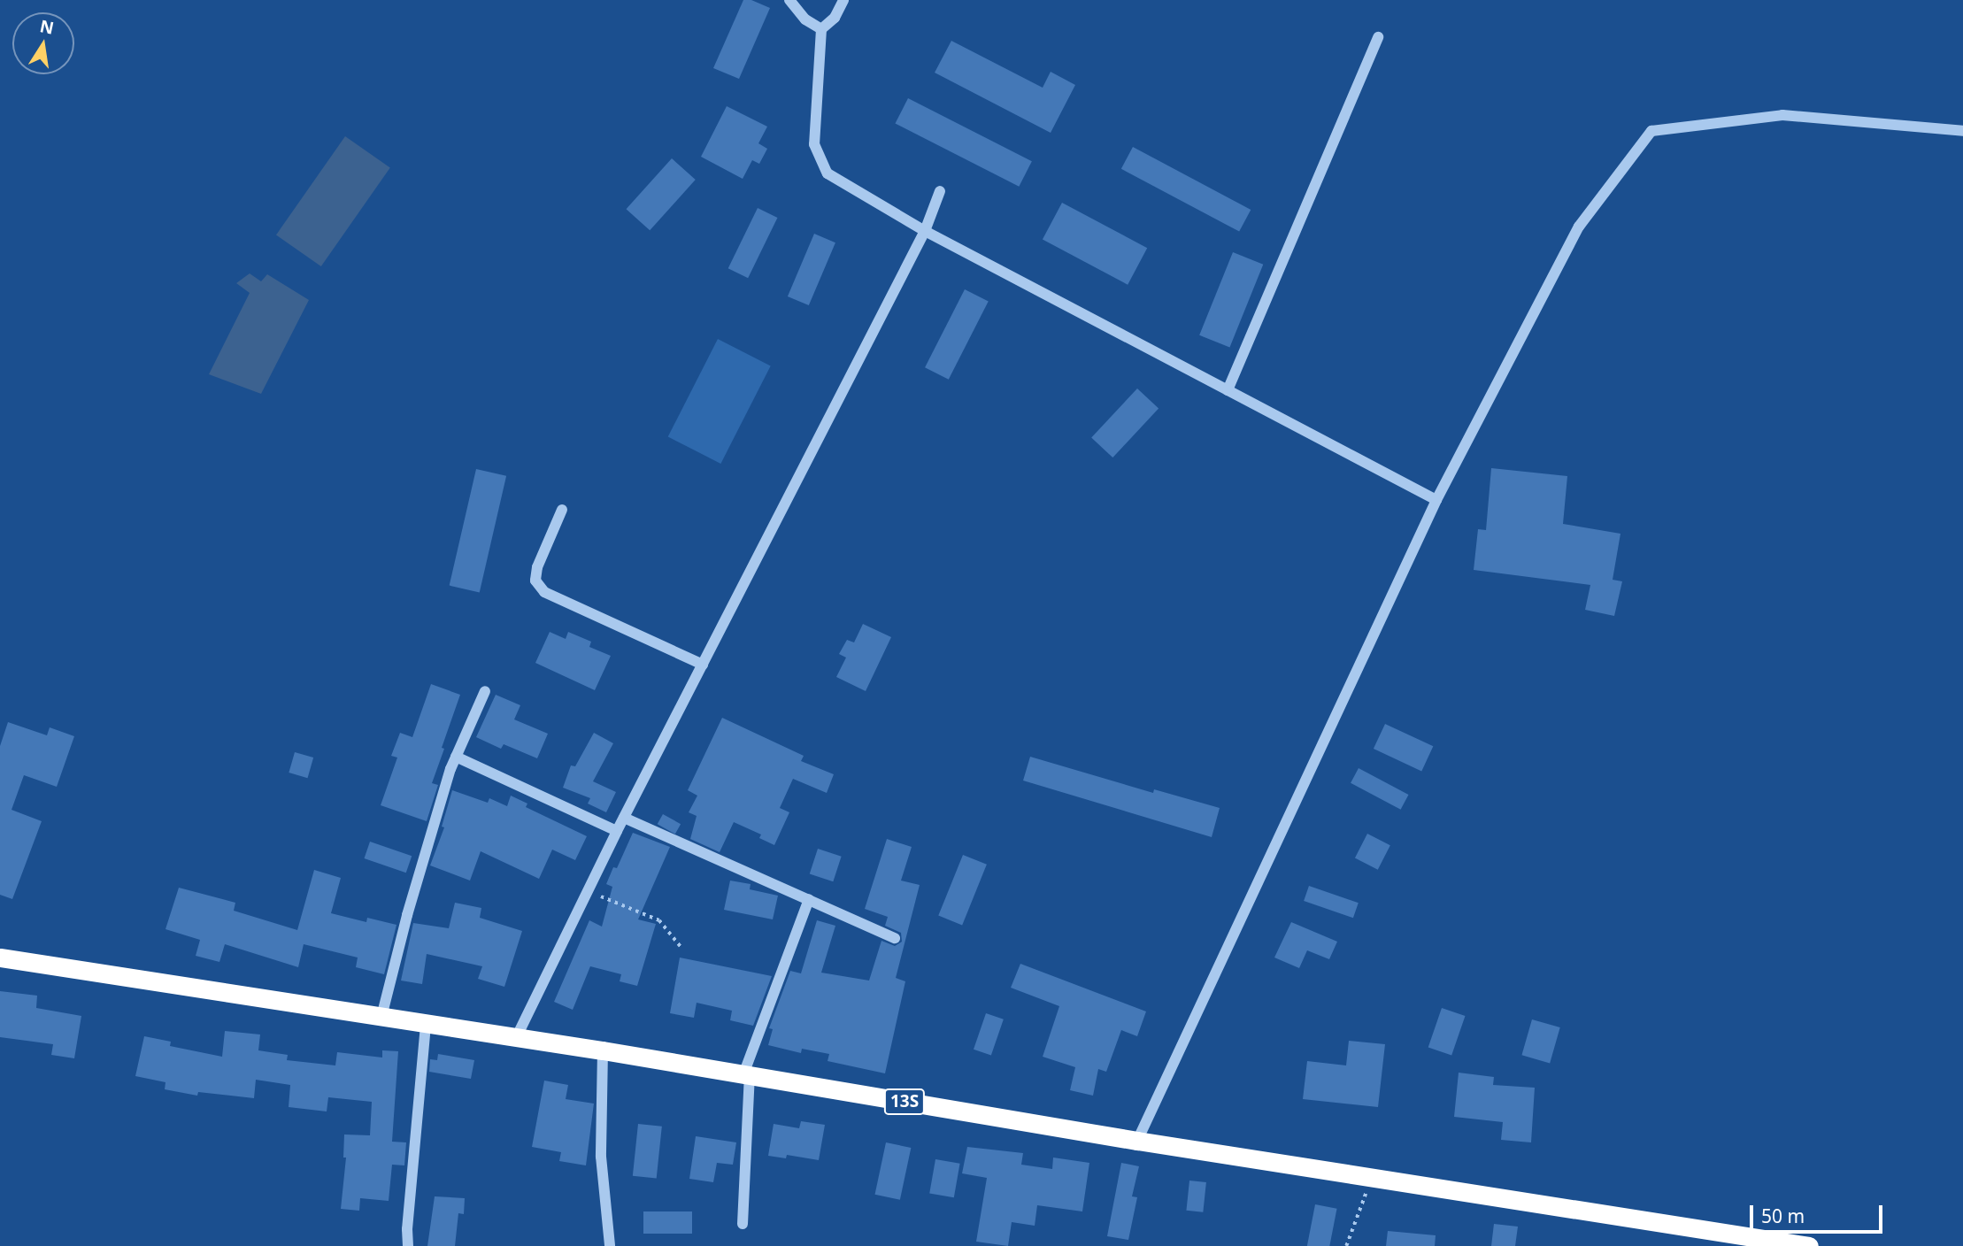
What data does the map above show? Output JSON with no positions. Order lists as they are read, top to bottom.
{
  "streets": {
    "highway": ["13S"]
  },
  "scale_bar": "50 m",
  "north": "top"
}
